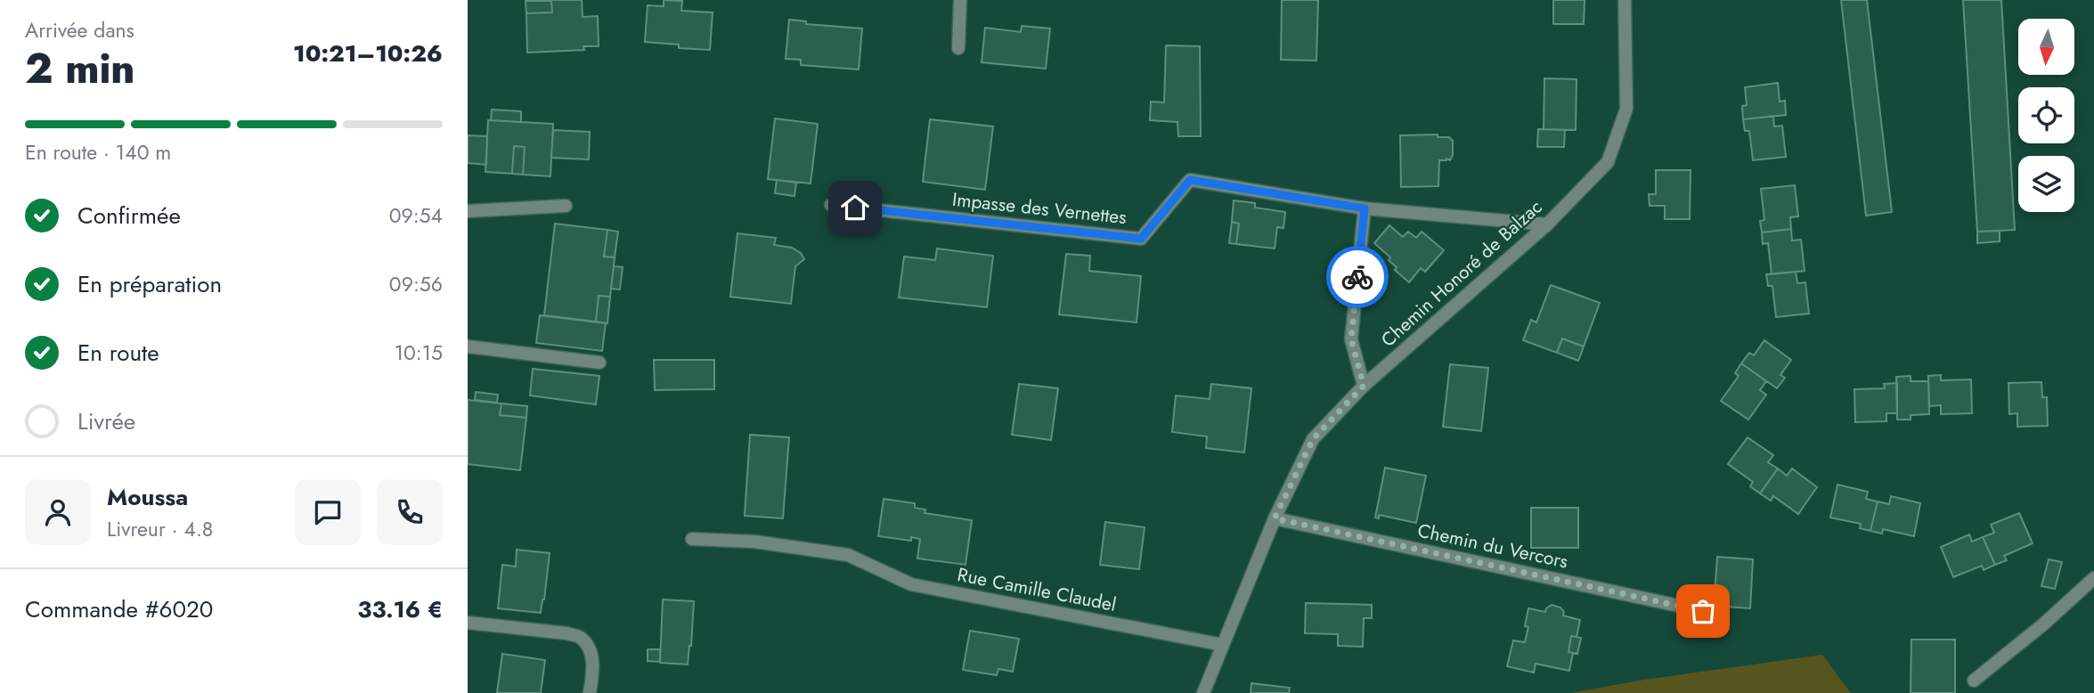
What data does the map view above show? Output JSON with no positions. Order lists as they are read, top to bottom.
{
  "streets": {
    "street": [
      "Impasse des Vernettes",
      "Chemin Honoré de Balzac",
      "Chemin du Vercors",
      "Rue Camille Claudel"
    ]
  },
  "crossings": [
    ["Chemin Honoré de Balzac", "Chemin du Vercors"],
    ["Chemin Honoré de Balzac", "Rue Camille Claudel"]
  ],
  "north": "bottom",
  "page": {
    "heading": ["2 min", "Arrivée dans", "10:21–10:26"],
    "panel": [
      "Moussa",
      "Livreur · 4.8",
      "Commande #6020",
      "33.16 €"
    ],
    "bar": "En route · 140 m",
    "list": [
      ["Confirmée", "09:54"],
      ["En préparation", "09:56"],
      ["En route", "10:15"],
      "Livrée"
    ]
  }
}
